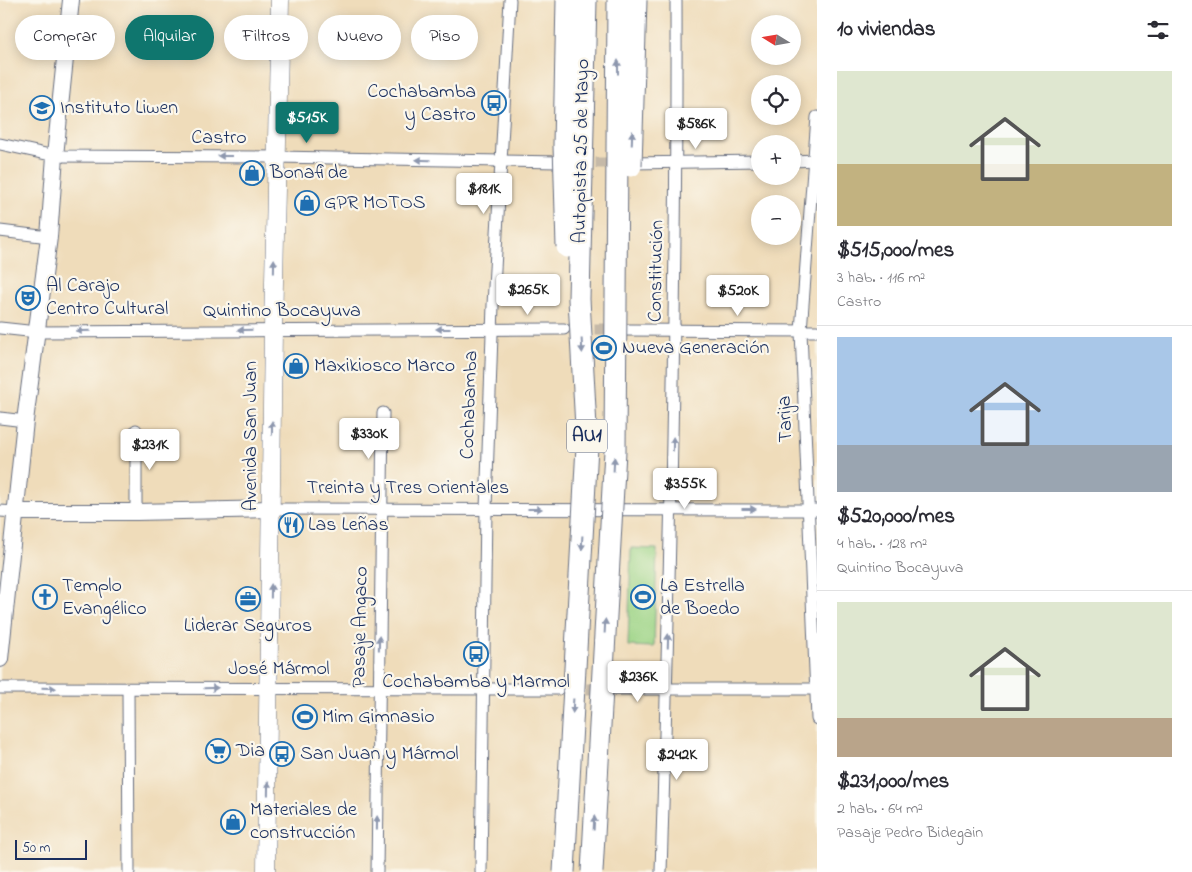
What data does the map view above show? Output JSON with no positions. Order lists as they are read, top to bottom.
{
  "streets": {
    "highway": ["Autopista 25 de Mayo", "AU1"],
    "main road": ["Avenida San Juan", "Treinta y Tres Orientales"],
    "street": [
      "Castro",
      "Constitución",
      "Quintino Bocayuva",
      "Cochabamba",
      "Tarija",
      "Pasaje Angaco",
      "José Mármol"
    ]
  },
  "crossings": [
    ["Castro", "Cochabamba"],
    ["Castro", "Avenida San Juan"],
    ["Constitución", "Treinta y Tres Orientales"],
    ["Quintino Bocayuva", "Cochabamba"],
    ["Quintino Bocayuva", "Avenida San Juan"],
    ["Cochabamba", "Treinta y Tres Orientales"],
    ["Cochabamba", "José Mármol"],
    ["Tarija", "Treinta y Tres Orientales"],
    ["Avenida San Juan", "Treinta y Tres Orientales"],
    ["Avenida San Juan", "José Mármol"],
    ["Treinta y Tres Orientales", "Pasaje Angaco"],
    ["Pasaje Angaco", "José Mármol"]
  ],
  "one_way": [
    "Castro",
    "Constitución",
    "Quintino Bocayuva",
    "Avenida San Juan",
    "Treinta y Tres Orientales",
    "Pasaje Angaco",
    "José Mármol"
  ],
  "places": {
    "bus stop": ["Cochabamba y Castro", "Cochabamba y Marmol", "San Juan y Mármol"],
    "school or university": ["Instituto Liwen"],
    "shop": [
      "Bonafide",
      "GPR MOTOS",
      "Maxikiosco Marco",
      "Materiales de construcción"
    ],
    "theatre": ["Al Carajo Centro Cultural"],
    "sports": ["Nueva Generación", "La Estrella de Boedo", "Mim Gimnasio"],
    "restaurant": ["Las Leñas"],
    "church": ["Templo Evangélico"],
    "office": ["Liderar Seguros"],
    "supermarket": ["Dia"]
  },
  "scale_bar": "50 m",
  "north": "left",
  "page": {
    "heading": "10 viviendas",
    "map_buttons": ["+", "−"],
    "chip": [
      "Comprar",
      "Alquilar",
      "Filtros",
      "Nuevo",
      "Piso"
    ],
    "list": [
      {
        "name": "$515,000/mes",
        "note": "3 hab. · 116 m² · Castro"
      },
      {
        "name": "$520,000/mes",
        "note": "4 hab. · 128 m² · Quintino Bocayuva"
      },
      {
        "name": "$231,000/mes",
        "note": "2 hab. · 64 m² · Pasaje Pedro Bidegain"
      }
    ],
    "price": [
      "$515K",
      "$586K",
      "$181K",
      "$265K",
      "$520K",
      "$330K",
      "$231K",
      "$355K",
      "$236K",
      "$242K"
    ],
    "scale": "50 m"
  }
}
